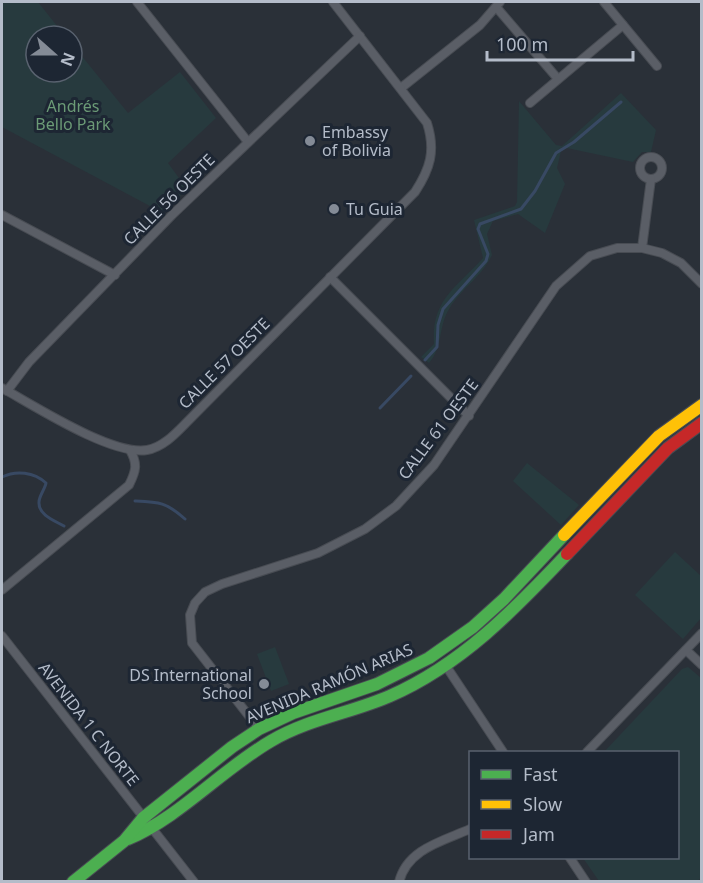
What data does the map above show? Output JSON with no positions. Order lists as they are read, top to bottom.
{
  "streets": {
    "main road": ["AVENIDA RAMÓN ARIAS"],
    "street": [
      "CALLE 56 OESTE",
      "CALLE 57 OESTE",
      "CALLE 61 OESTE",
      "AVENIDA 1 C NORTE"
    ]
  },
  "crossings": [
    ["CALLE 56 OESTE", "CALLE 57 OESTE"],
    ["CALLE 61 OESTE", "AVENIDA RAMÓN ARIAS"],
    ["AVENIDA RAMÓN ARIAS", "AVENIDA 1 C NORTE"]
  ],
  "parks": ["Andrés Bello Park"],
  "places": ["Embassy of Bolivia", "Tu Guia", "DS International School"],
  "legend": ["Fast", "Slow", "Jam"],
  "scale_bar": "100 m",
  "north": "right"
}
